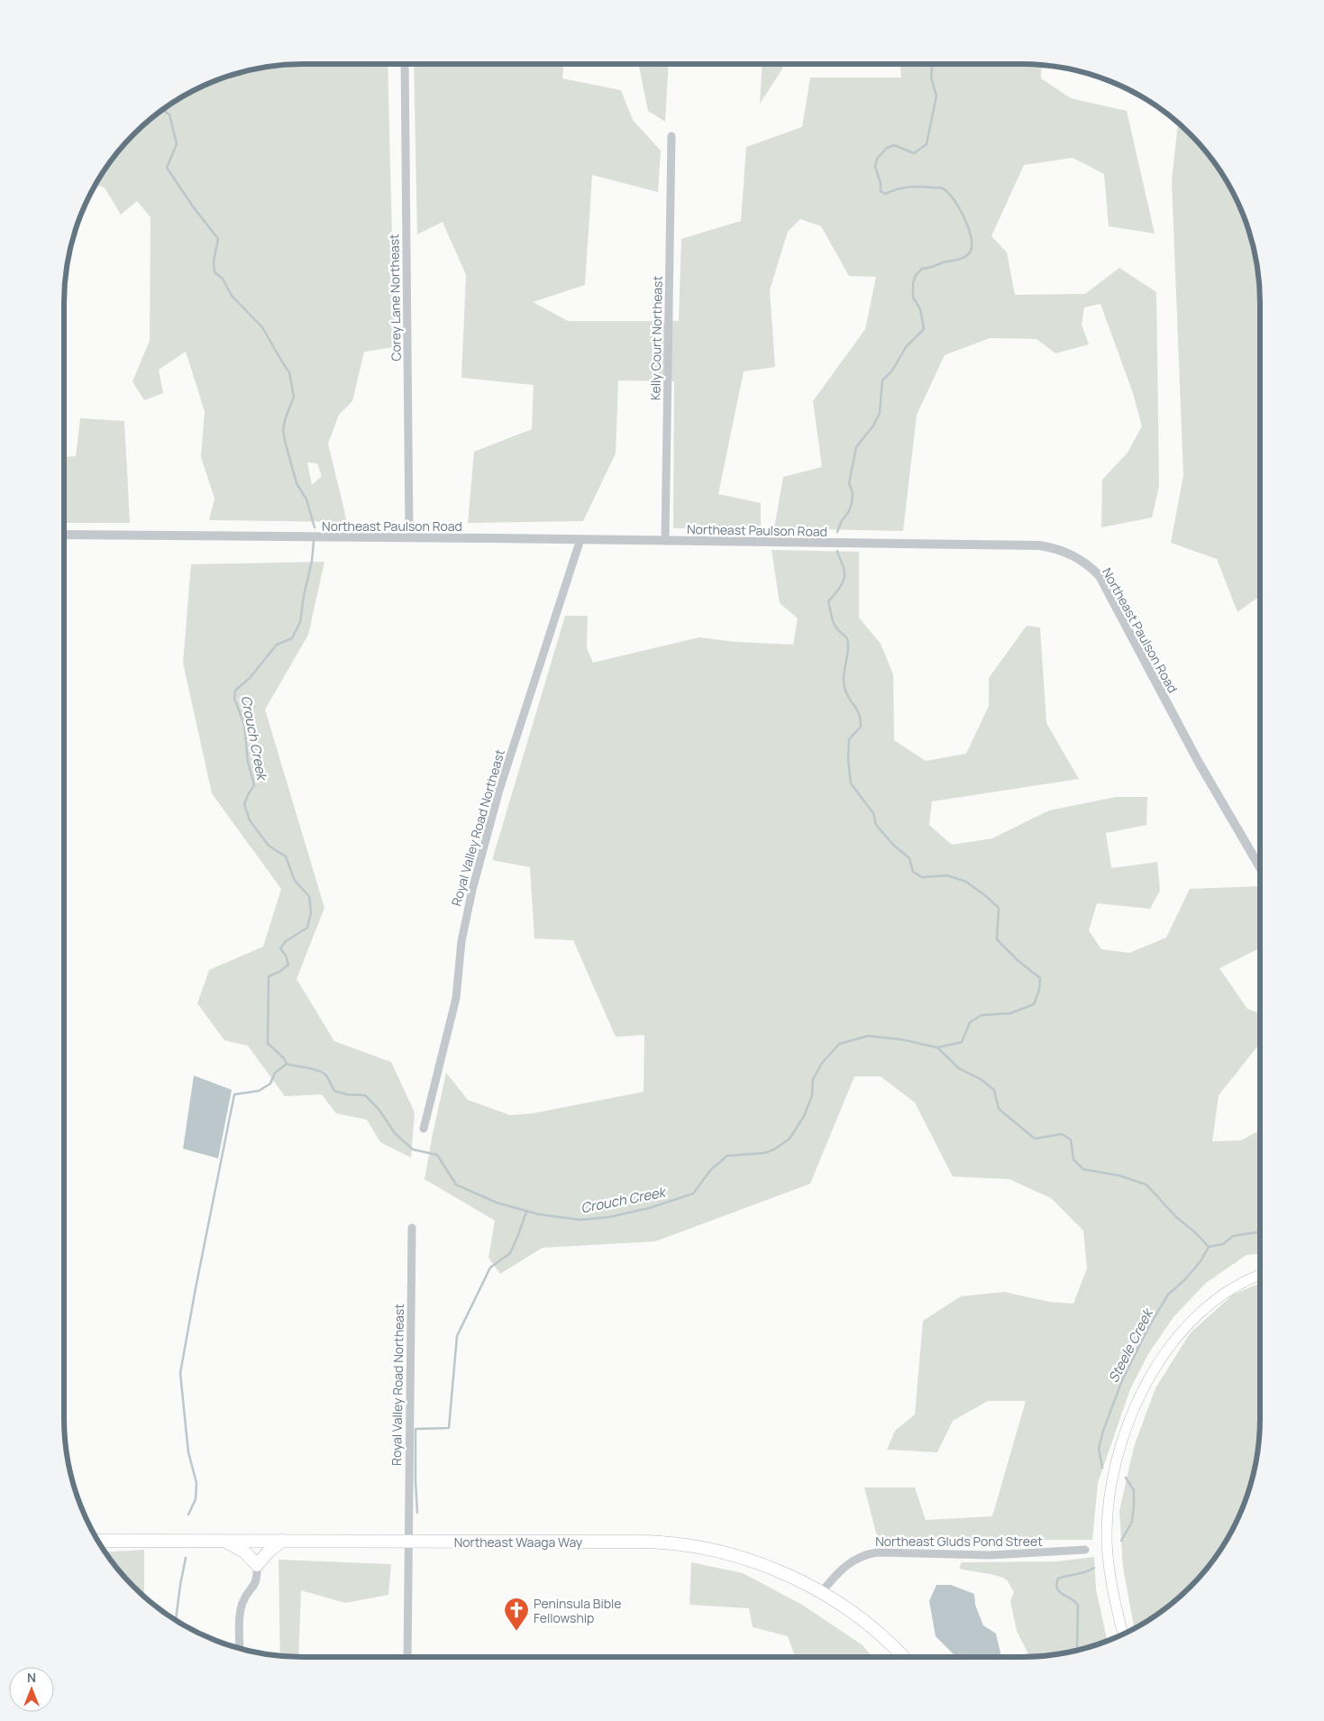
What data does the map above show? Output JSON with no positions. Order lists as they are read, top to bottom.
{
  "streets": {
    "highway": ["Northeast Waaga Way"],
    "street": [
      "Corey Lane Northeast",
      "Kelly Court Northeast",
      "Northeast Paulson Road",
      "Royal Valley Road Northeast",
      "Northeast Gluds Pond Street"
    ]
  },
  "crossings": [
    ["Corey Lane Northeast", "Northeast Paulson Road"],
    ["Kelly Court Northeast", "Northeast Paulson Road"],
    ["Northeast Paulson Road", "Royal Valley Road Northeast"],
    ["Royal Valley Road Northeast", "Northeast Waaga Way"],
    ["Northeast Gluds Pond Street", "Northeast Waaga Way"]
  ],
  "water": ["Crouch Creek", "Steele Creek"],
  "places": {
    "church": ["Peninsula Bible Fellowship"]
  },
  "north": "top"
}
